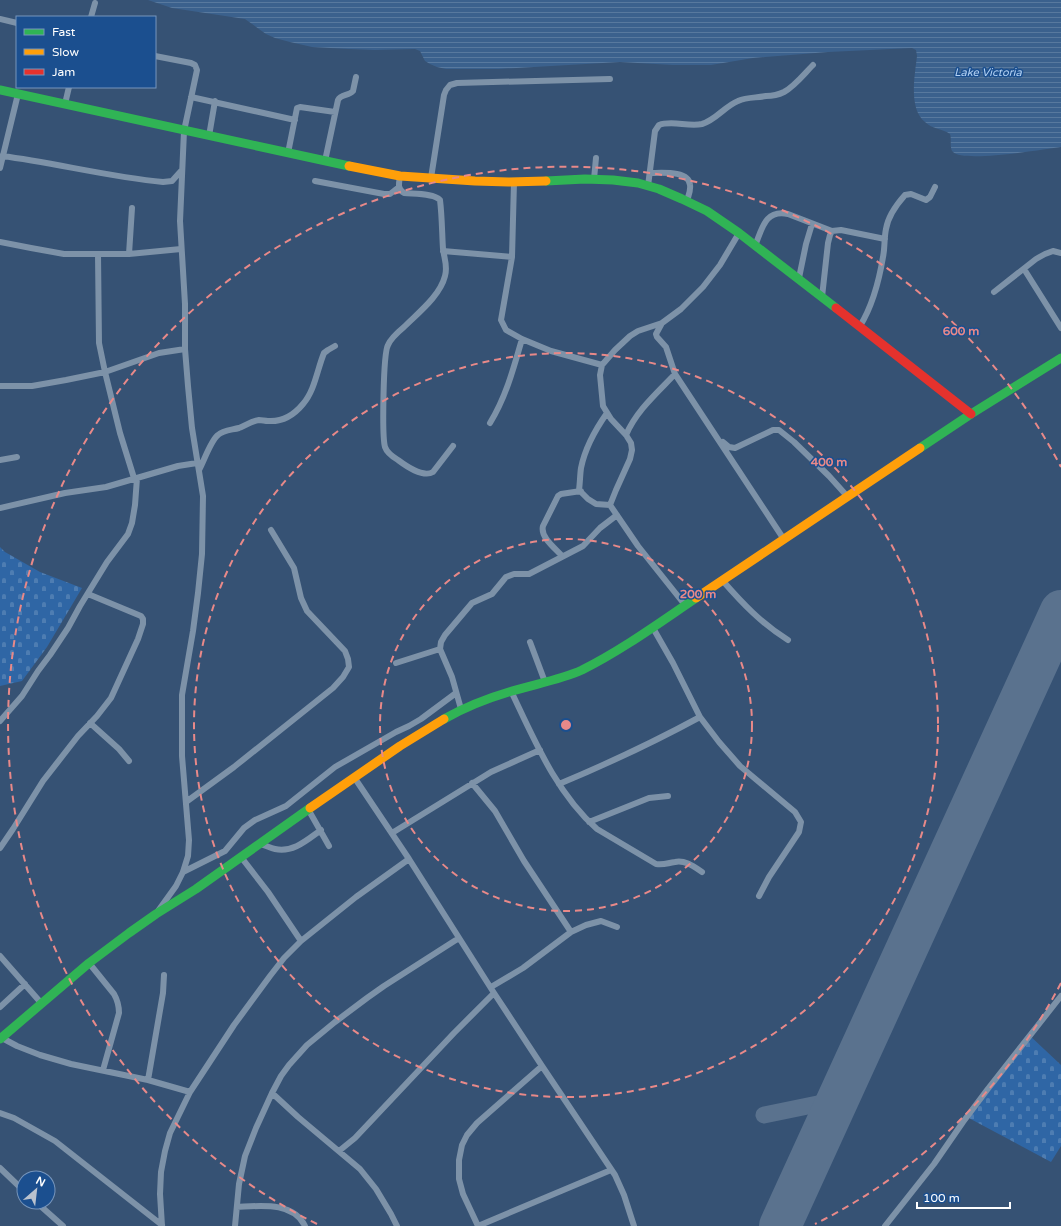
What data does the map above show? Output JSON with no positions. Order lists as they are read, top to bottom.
{
  "water": ["Lake Victoria"],
  "legend": ["Fast", "Slow", "Jam"],
  "scale_bar": "100 m",
  "north": "top right",
  "rings": ["600 m", "400 m", "200 m"]
}
